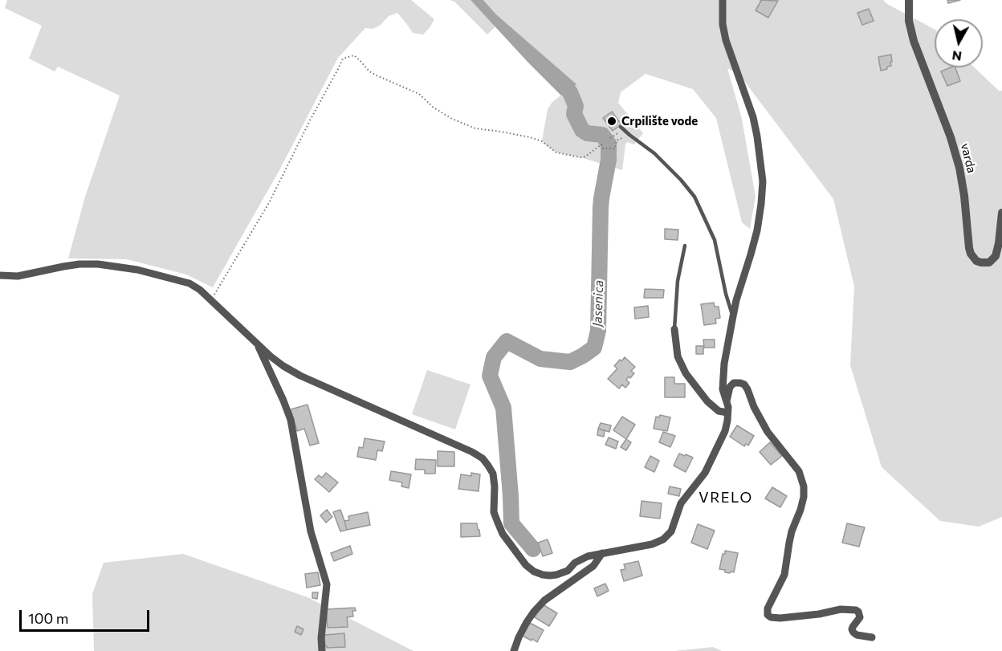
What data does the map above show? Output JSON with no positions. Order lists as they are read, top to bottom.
{
  "streets": {
    "street": ["varda"]
  },
  "districts": ["VRELO"],
  "water": ["Jasenica"],
  "places": ["Crpilište vode"],
  "scale_bar": "100 m",
  "north": "bottom"
}
